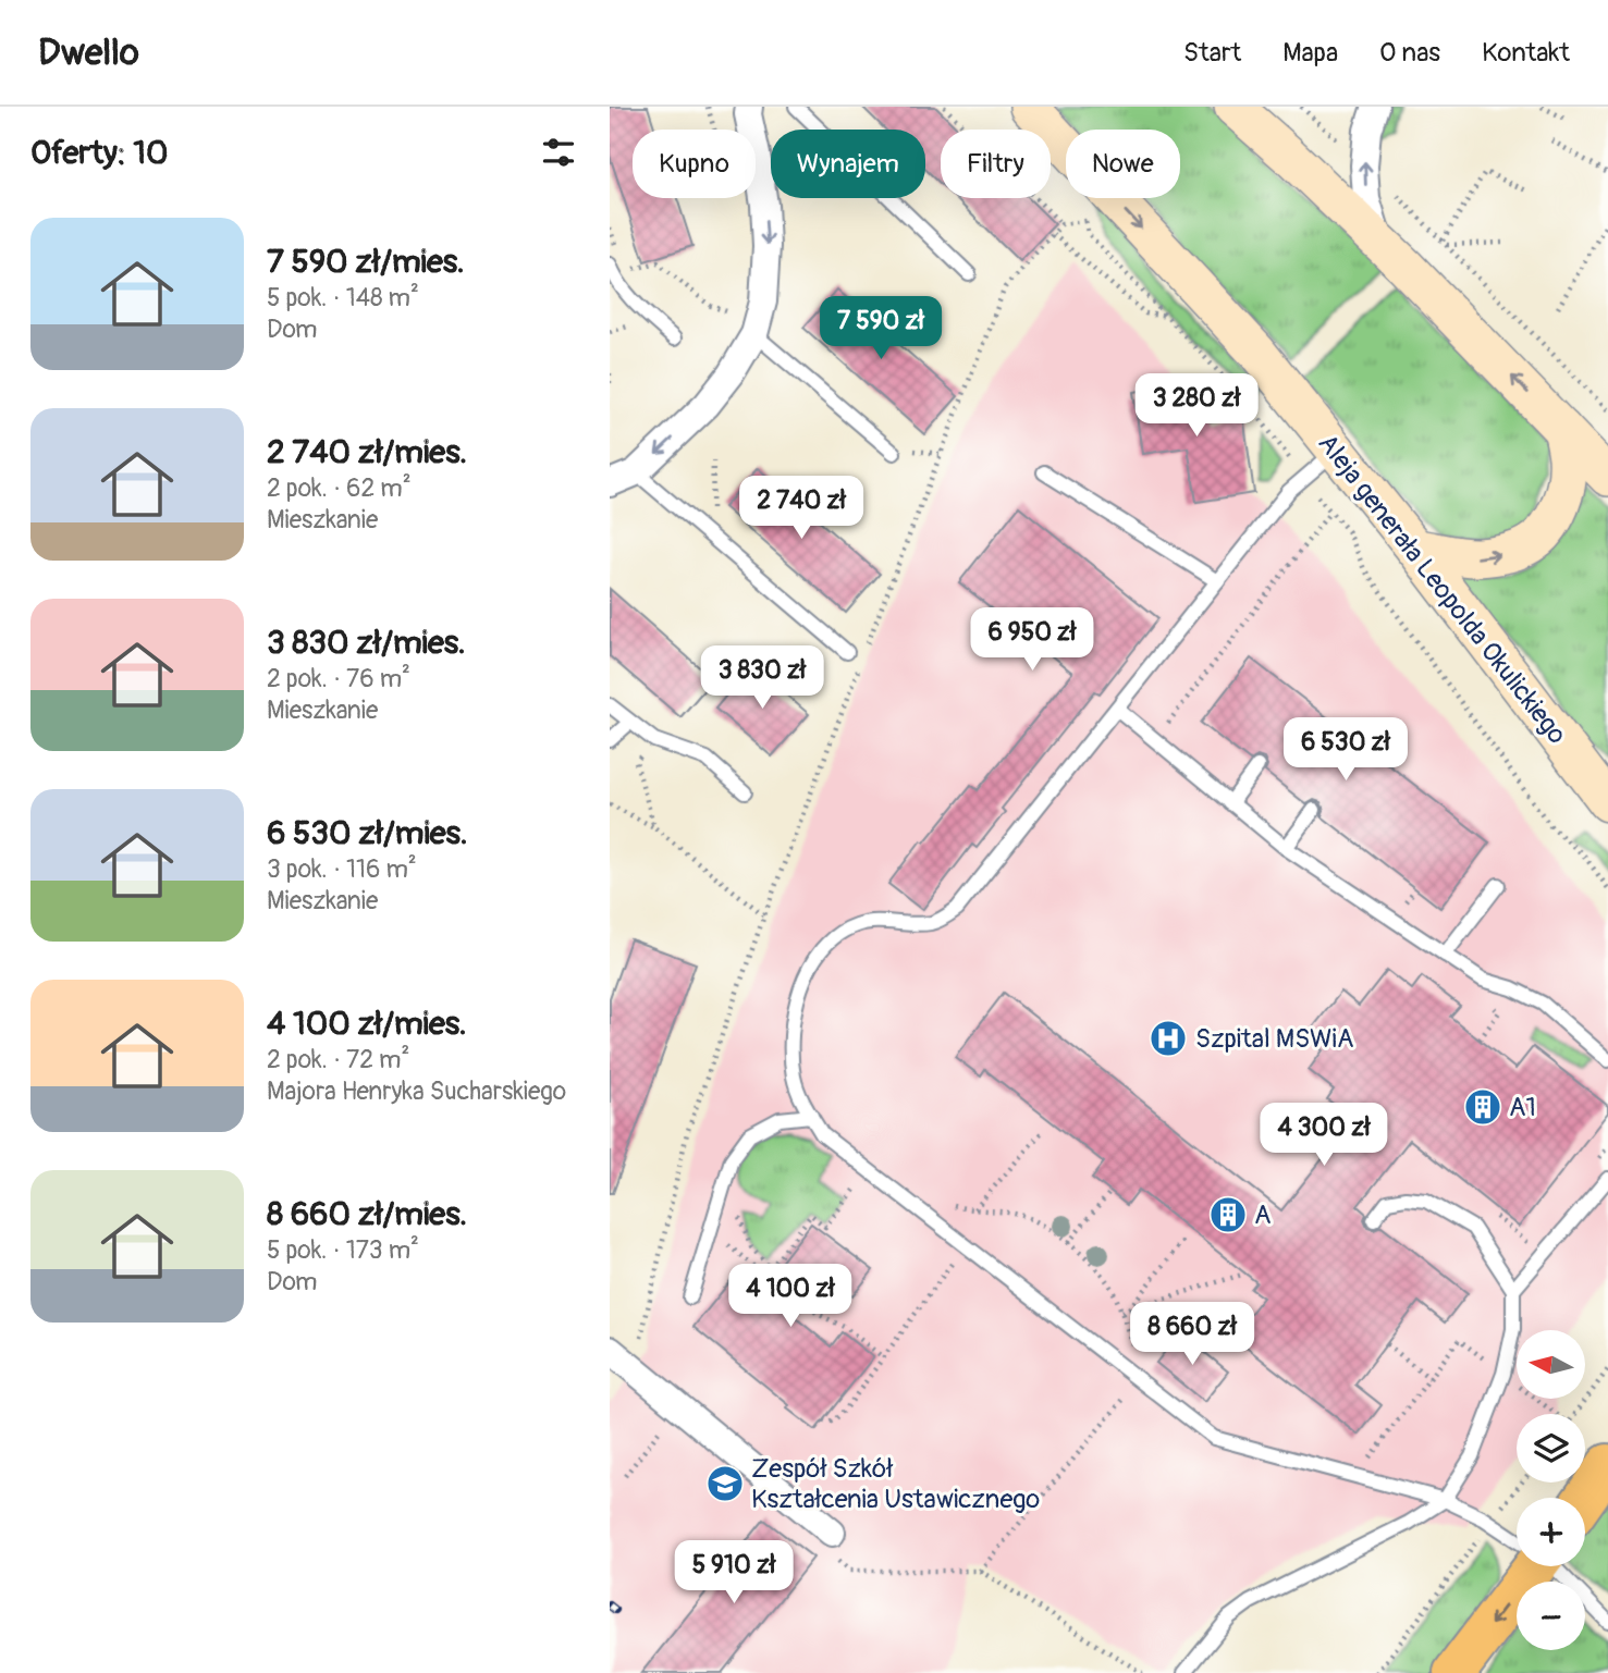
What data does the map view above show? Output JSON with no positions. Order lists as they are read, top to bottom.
{
  "streets": {
    "main road": ["Aleja generała Leopolda Okulickiego"]
  },
  "places": {
    "hospital": ["Szpital MSWiA"],
    "building": ["A1", "A"],
    "school or university": ["Zespół Szkół Kształcenia Ustawicznego"]
  },
  "north": "left",
  "page": {
    "header": "Dwello",
    "nav": [
      "Start",
      "Mapa",
      "O nas",
      "Kontakt"
    ],
    "heading": "Oferty: 10",
    "chip": [
      "Kupno",
      "Wynajem",
      "Filtry",
      "Nowe"
    ],
    "list": [
      {
        "name": "7 590 zł/mies.",
        "note": "5 pok. · 148 m² · Dom"
      },
      {
        "name": "2 740 zł/mies.",
        "note": "2 pok. · 62 m² · Mieszkanie"
      },
      {
        "name": "3 830 zł/mies.",
        "note": "2 pok. · 76 m² · Mieszkanie"
      },
      {
        "name": "6 530 zł/mies.",
        "note": "3 pok. · 116 m² · Mieszkanie"
      },
      {
        "name": "4 100 zł/mies.",
        "note": "2 pok. · 72 m² · Majora Henryka Sucharskiego"
      },
      {
        "name": "8 660 zł/mies.",
        "note": "5 pok. · 173 m² · Dom"
      }
    ],
    "price": [
      "7 590 zł",
      "3 280 zł",
      "2 740 zł",
      "6 950 zł",
      "3 830 zł",
      "6 530 zł",
      "4 300 zł",
      "4 100 zł",
      "8 660 zł",
      "5 910 zł"
    ],
    "map_buttons": ["+", "−"]
  }
}
